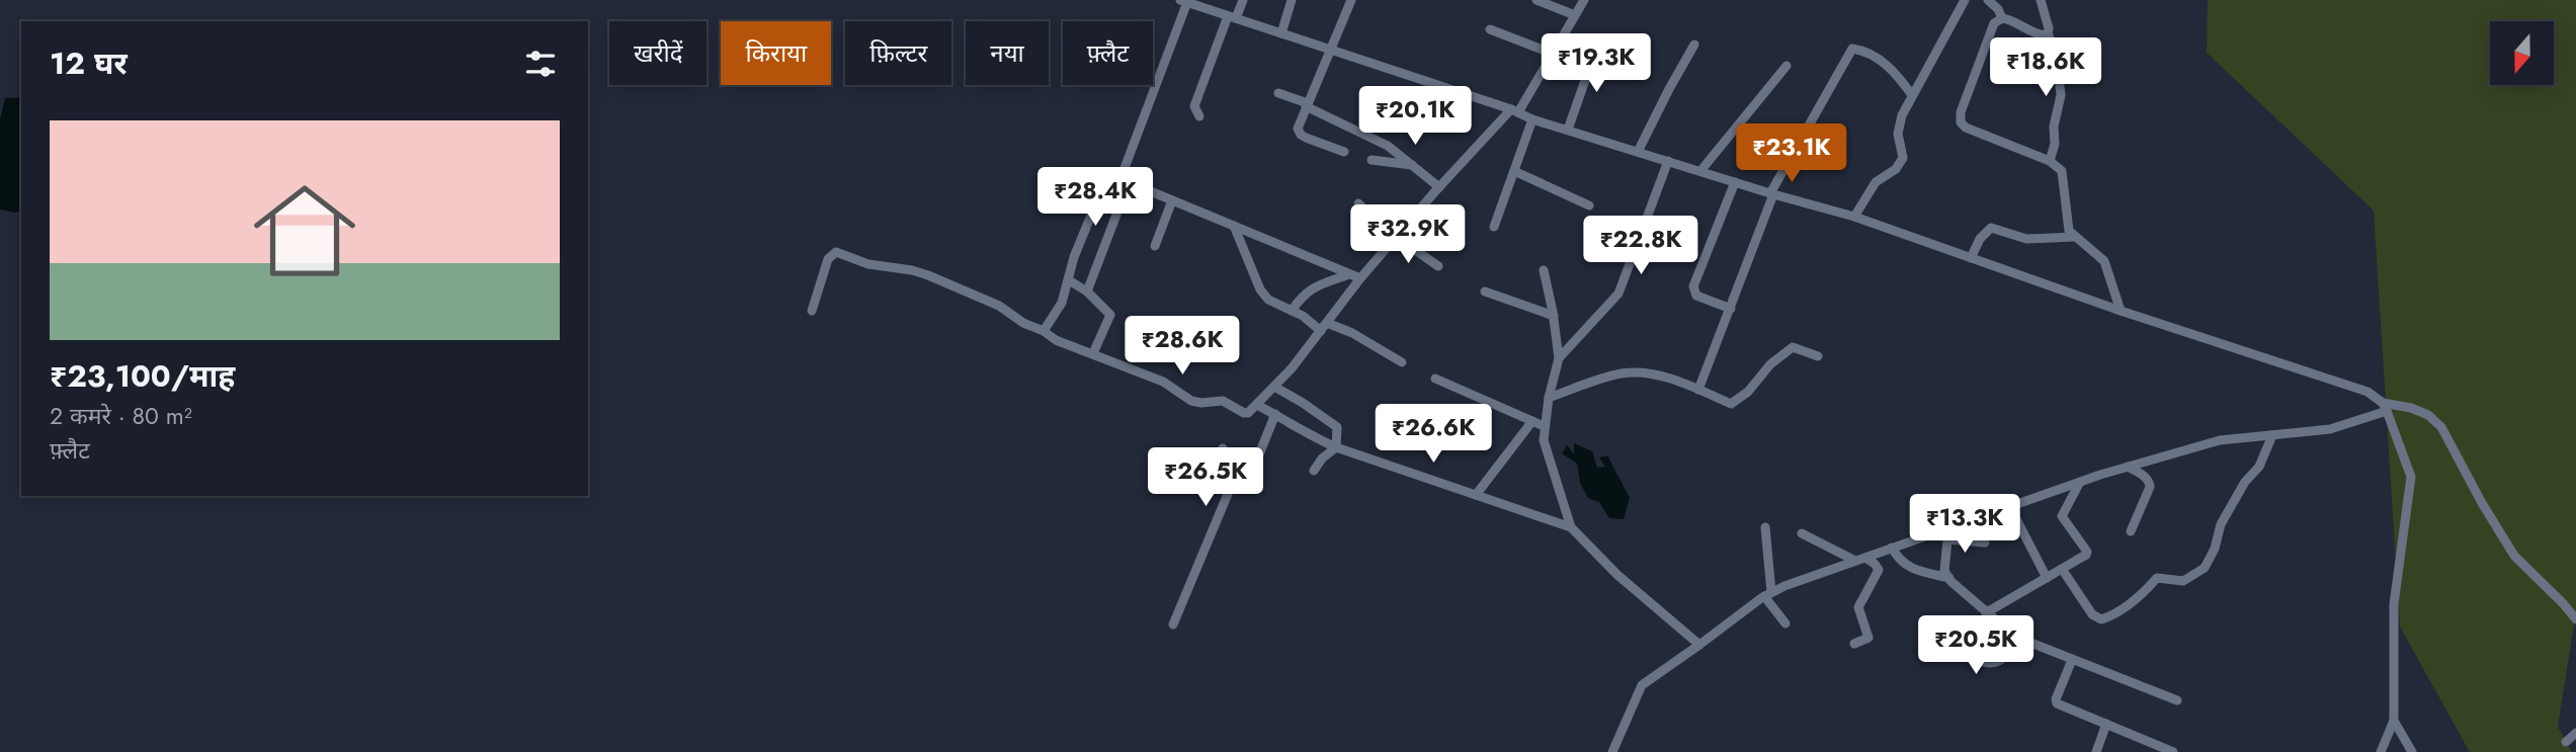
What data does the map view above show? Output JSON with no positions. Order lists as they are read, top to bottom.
{
  "north": "bottom",
  "page": {
    "chip": [
      "खरीदें",
      "किराया",
      "फ़िल्टर",
      "नया",
      "फ़्लैट"
    ],
    "heading": "12 घर",
    "price": [
      "₹19.3K",
      "₹18.6K",
      "₹20.1K",
      "₹23.1K",
      "₹28.4K",
      "₹32.9K",
      "₹22.8K",
      "₹28.6K",
      "₹26.6K",
      "₹26.5K",
      "₹13.3K",
      "₹20.5K"
    ],
    "list": [
      {
        "name": "₹23,100/माह",
        "note": "2 कमरे · 80 m² · फ़्लैट"
      }
    ]
  }
}
